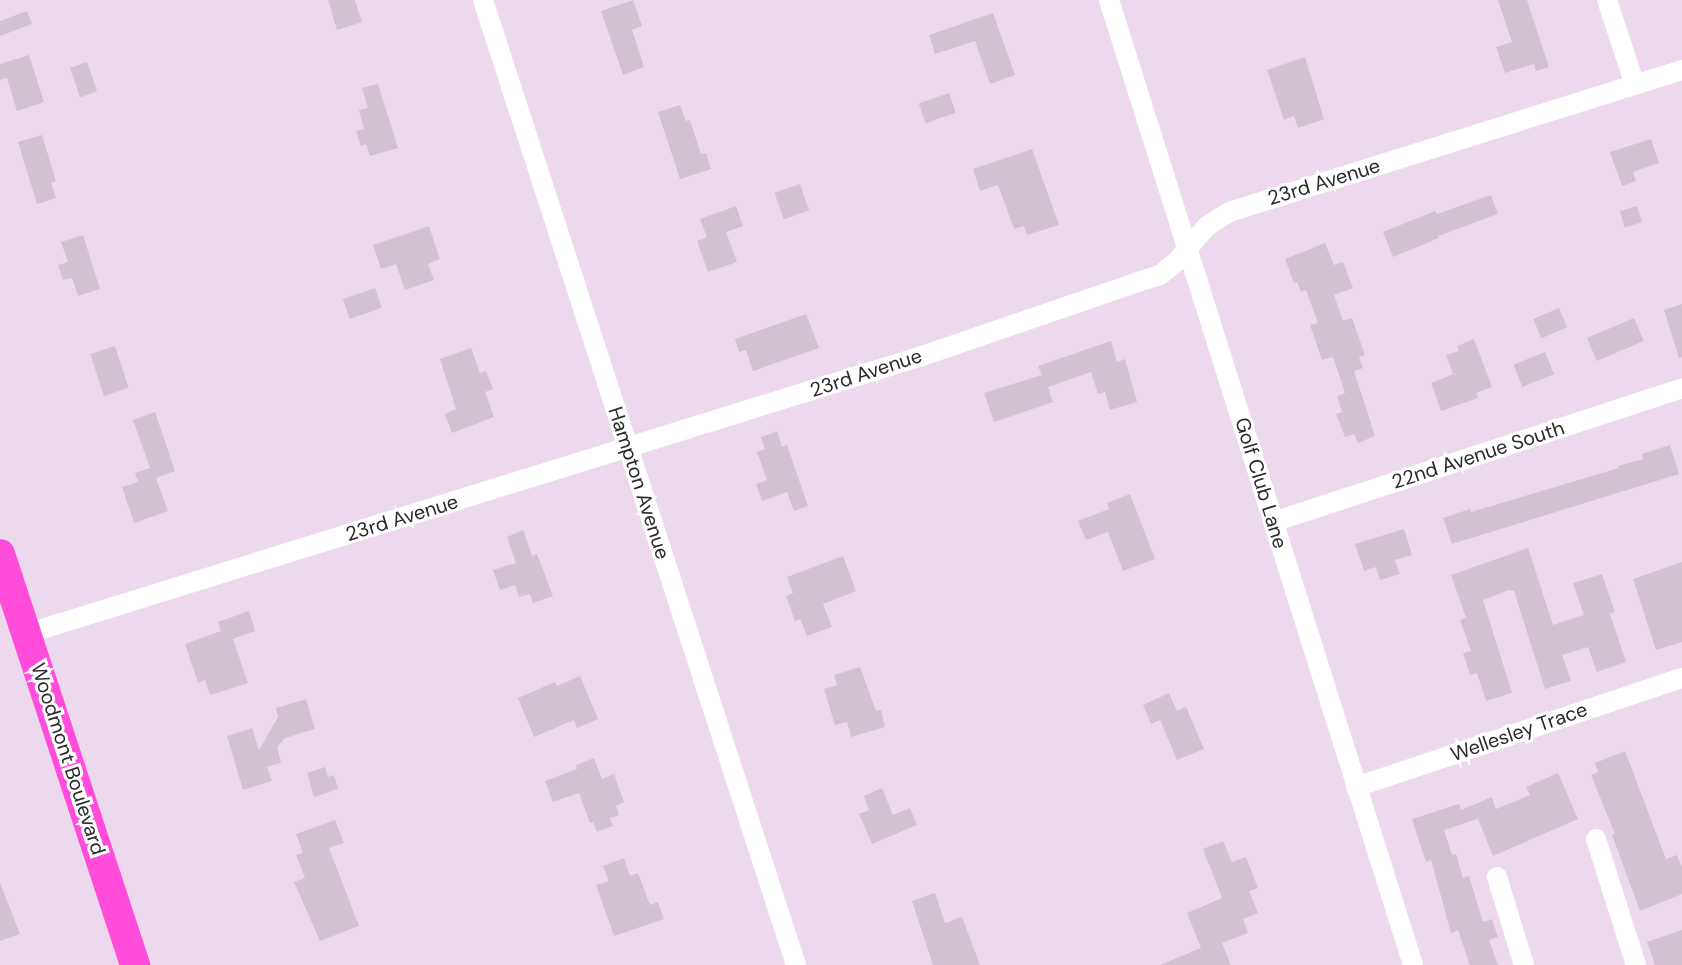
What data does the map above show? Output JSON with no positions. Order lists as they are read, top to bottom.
{
  "streets": {
    "main road": ["Woodmont Boulevard"],
    "street": [
      "23rd Avenue",
      "22nd Avenue South",
      "Hampton Avenue",
      "Golf Club Lane",
      "Wellesley Trace"
    ]
  },
  "crossings": [
    ["23rd Avenue", "Hampton Avenue"],
    ["23rd Avenue", "Golf Club Lane"],
    ["23rd Avenue", "Woodmont Boulevard"],
    ["22nd Avenue South", "Golf Club Lane"],
    ["Golf Club Lane", "Wellesley Trace"]
  ]
}
